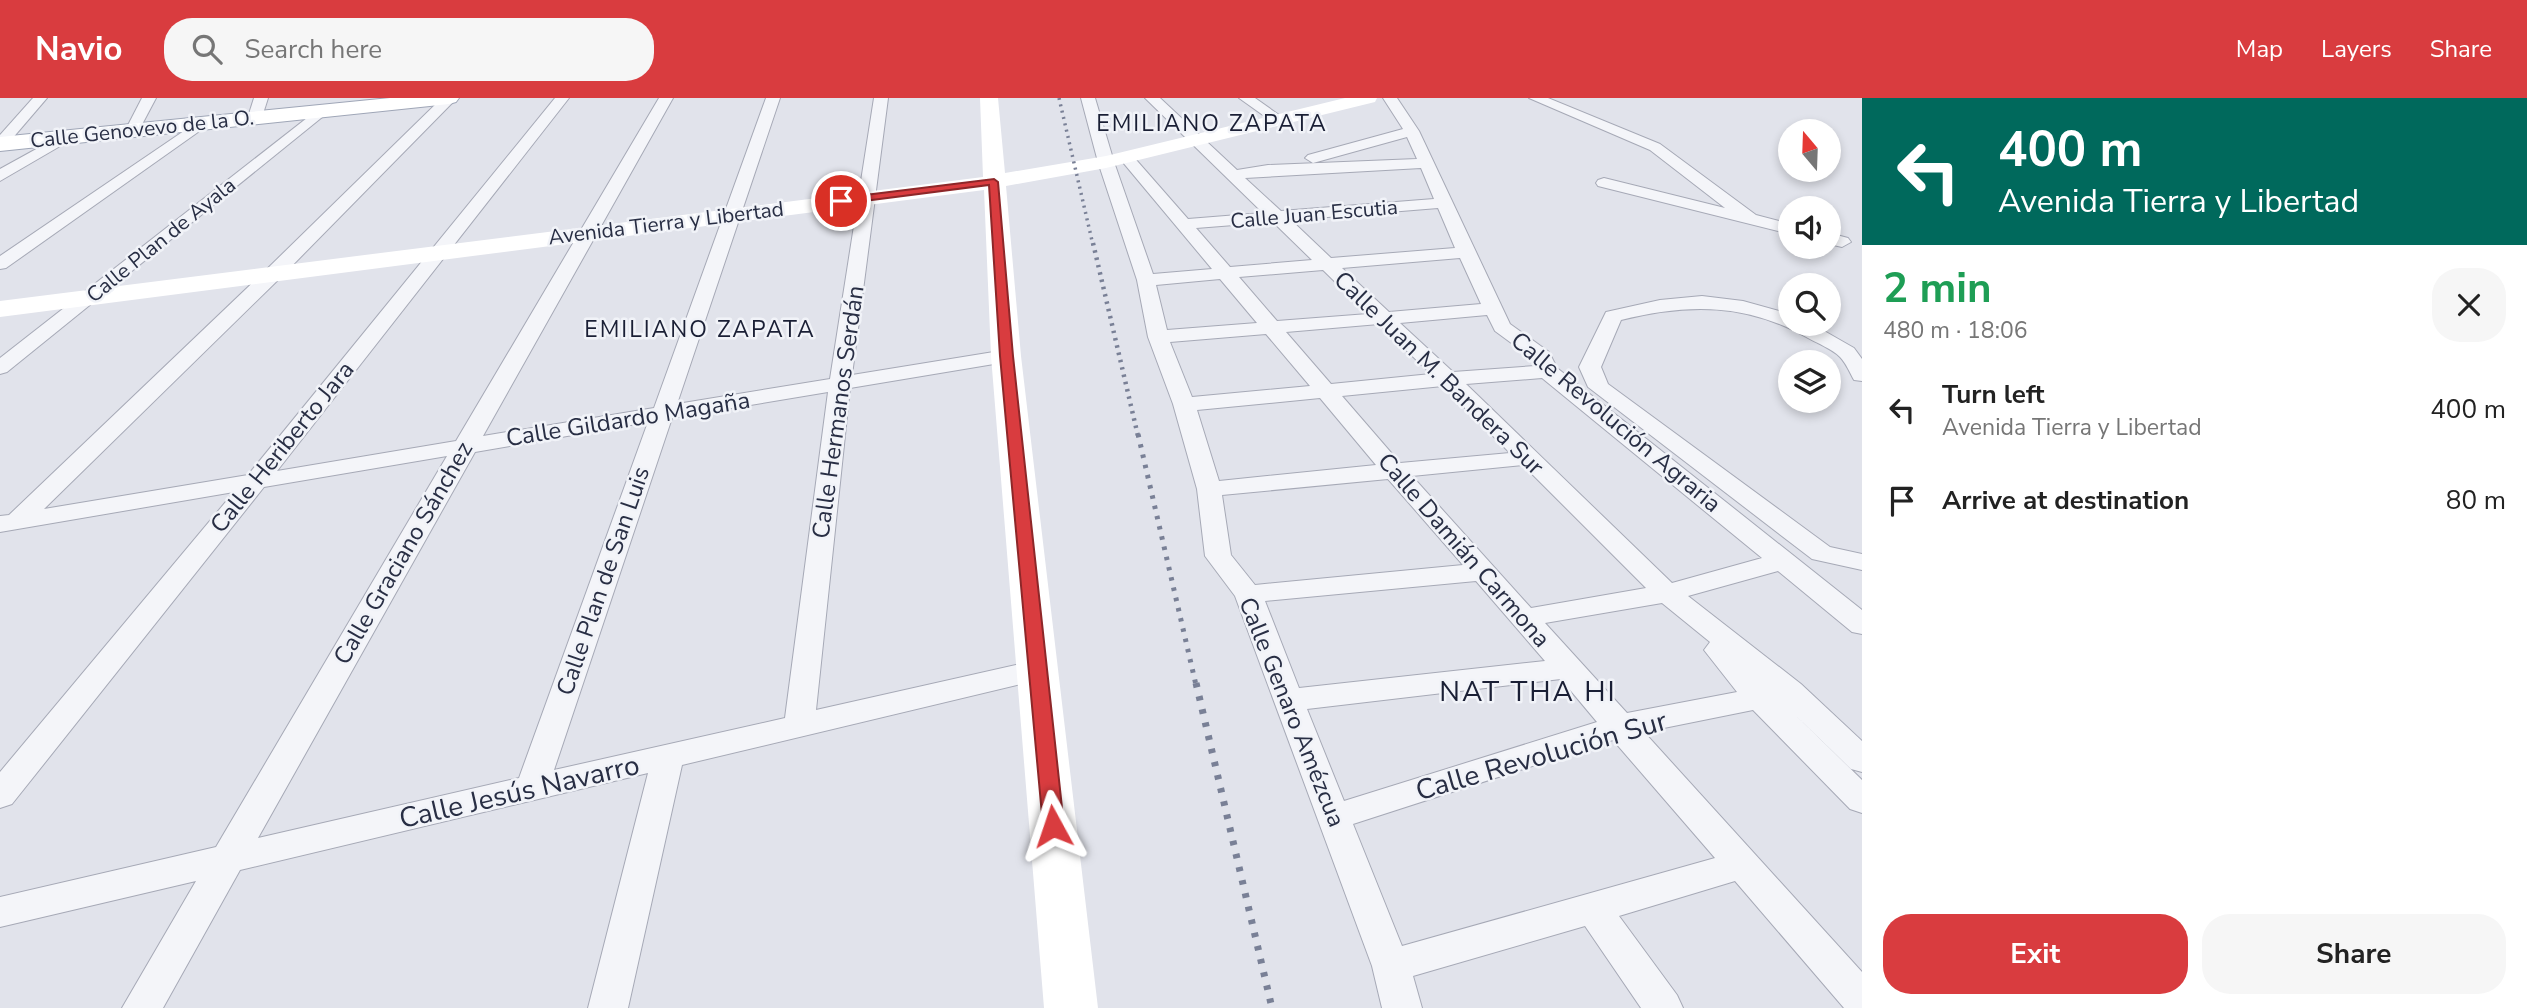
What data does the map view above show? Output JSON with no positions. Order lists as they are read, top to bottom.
{
  "streets": {
    "main road": ["Calle Genovevo de la O."],
    "street": [
      "Calle Juan Escutia",
      "Avenida Tierra y Libertad",
      "Calle Plan de Ayala",
      "Calle Juan M. Bandera Sur",
      "Calle Hermanos Serdán",
      "Calle Gildardo Magaña",
      "Calle Revolución Agraria",
      "Calle Heriberto Jara",
      "Calle Damián Carmona",
      "Calle Graciano Sánchez",
      "Calle Plan de San Luis",
      "Calle Genaro Amézcua",
      "Calle Revolución Sur",
      "Calle Jesús Navarro"
    ]
  },
  "crossings": [
    ["Calle Genovevo de la O.", "Calle Plan de Ayala"],
    ["Calle Juan Escutia", "Calle Juan M. Bandera Sur"],
    ["Calle Juan Escutia", "Calle Revolución Agraria"],
    ["Calle Juan Escutia", "Calle Damián Carmona"],
    ["Avenida Tierra y Libertad", "Calle Plan de Ayala"],
    ["Avenida Tierra y Libertad", "Calle Juan M. Bandera Sur"],
    ["Avenida Tierra y Libertad", "Calle Hermanos Serdán"],
    ["Avenida Tierra y Libertad", "Calle Heriberto Jara"],
    ["Avenida Tierra y Libertad", "Calle Damián Carmona"],
    ["Avenida Tierra y Libertad", "Calle Graciano Sánchez"],
    ["Avenida Tierra y Libertad", "Calle Plan de San Luis"],
    ["Avenida Tierra y Libertad", "Calle Genaro Amézcua"],
    ["Calle Juan M. Bandera Sur", "Calle Revolución Sur"],
    ["Calle Hermanos Serdán", "Calle Gildardo Magaña"],
    ["Calle Hermanos Serdán", "Calle Jesús Navarro"],
    ["Calle Gildardo Magaña", "Calle Heriberto Jara"],
    ["Calle Gildardo Magaña", "Calle Graciano Sánchez"],
    ["Calle Gildardo Magaña", "Calle Plan de San Luis"],
    ["Calle Damián Carmona", "Calle Genaro Amézcua"],
    ["Calle Damián Carmona", "Calle Revolución Sur"],
    ["Calle Graciano Sánchez", "Calle Jesús Navarro"],
    ["Calle Plan de San Luis", "Calle Jesús Navarro"],
    ["Calle Genaro Amézcua", "Calle Revolución Sur"]
  ],
  "districts": ["EMILIANO ZAPATA", "EMILIANO ZAPATA", "NAT THA HI"],
  "north": "top",
  "page": {
    "header": "Navio",
    "search": "Search here",
    "nav": ["Map", "Layers", "Share"],
    "turn": ["400 m", "Avenida Tierra y Libertad"],
    "heading": ["2 min", "480 m · 18:06"],
    "list": [
      {
        "name": "Turn left",
        "note": "Avenida Tierra y Libertad",
        "value": "400 m"
      },
      {
        "name": "Arrive at destination",
        "value": "80 m"
      }
    ],
    "buttons": ["Exit", "Share"]
  }
}
